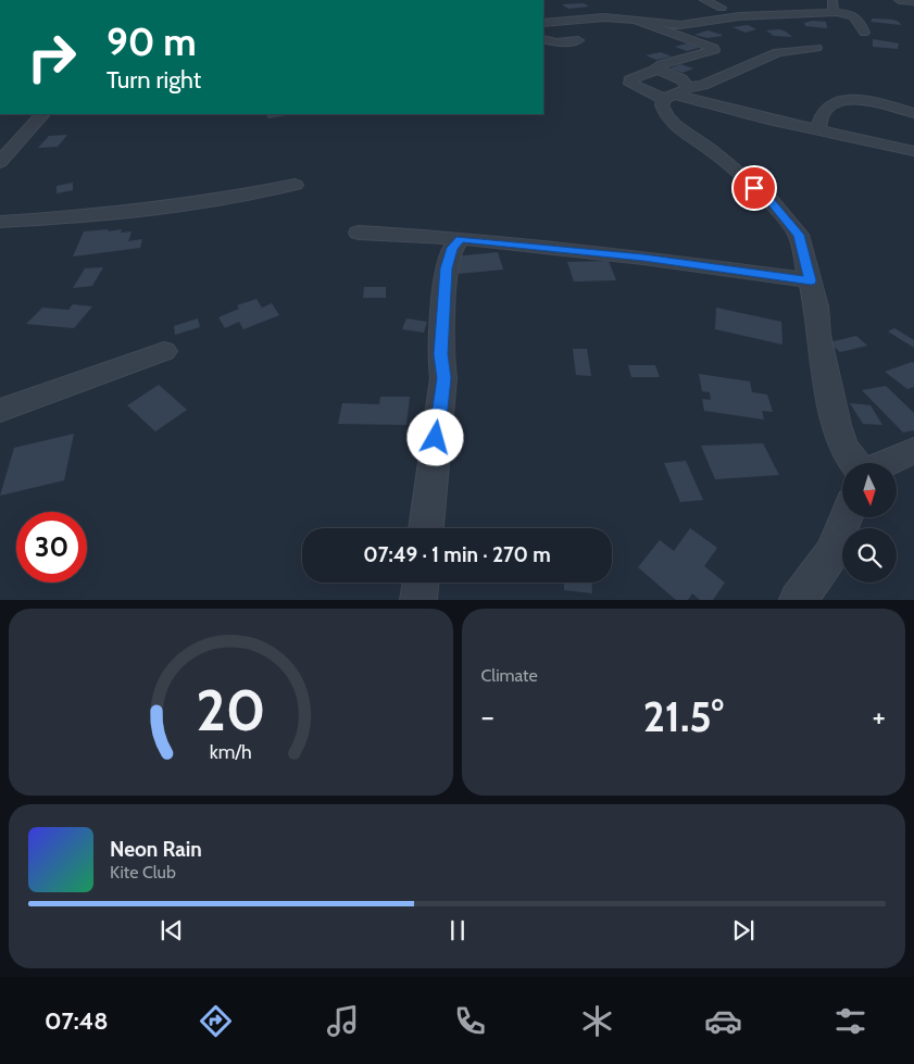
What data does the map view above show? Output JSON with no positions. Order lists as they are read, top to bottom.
{
  "north": "bottom",
  "page": {
    "turn": ["90 m", "Turn right"],
    "limit": "30",
    "trip": "07:49 · 1 min · 270 m",
    "tile": "Climate",
    "heat": ["−", "21.5°", "+"],
    "song": ["Neon Rain", "Kite Club"],
    "tabs": "07:48",
    "gauge": ["20", "km/h"]
  }
}
